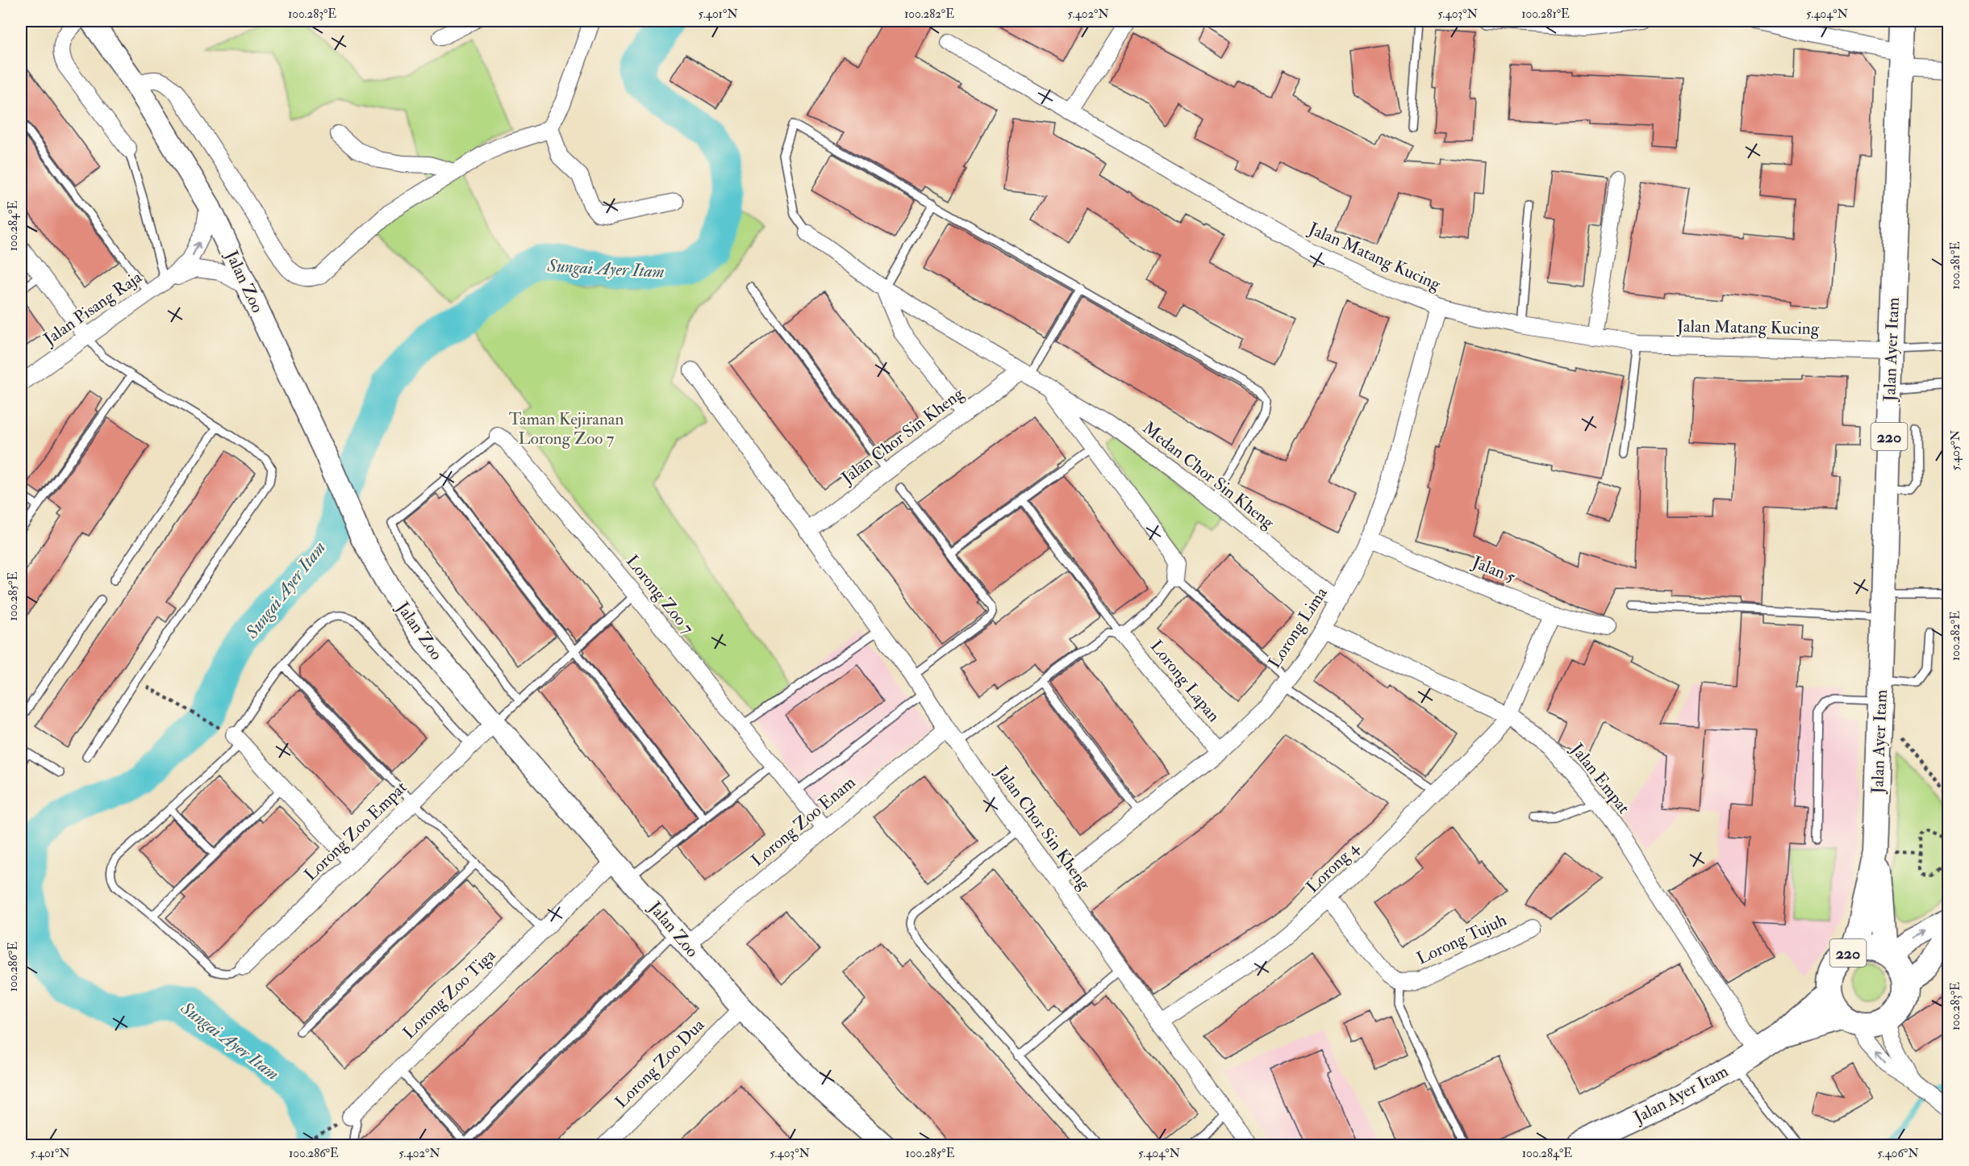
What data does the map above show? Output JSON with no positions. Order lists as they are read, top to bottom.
{
  "streets": {
    "main road": ["Jalan Zoo", "Jalan Ayer Itam", "220"],
    "street": [
      "Jalan Matang Kucing",
      "Jalan Pisang Raja",
      "Jalan Chor Sin Kheng",
      "Medan Chor Sin Kheng",
      "Jalan 5",
      "Lorong Zoo 7",
      "Lorong Lima",
      "Lorong Lapan",
      "Jalan Empat",
      "Lorong Zoo Enam",
      "Lorong Zoo Empat",
      "Lorong 4",
      "Lorong Tujuh",
      "Lorong Zoo Tiga",
      "Lorong Zoo Dua"
    ]
  },
  "crossings": [
    ["Jalan Matang Kucing", "Jalan Ayer Itam"],
    ["Jalan Matang Kucing", "Lorong Lima"],
    ["Jalan Zoo", "Jalan Pisang Raja"],
    ["Jalan Zoo", "Lorong Zoo Enam"],
    ["Jalan Zoo", "Lorong Zoo Empat"],
    ["Jalan Zoo", "Lorong Zoo Tiga"],
    ["Jalan Zoo", "Lorong Zoo Dua"],
    ["Jalan Ayer Itam", "220"],
    ["Jalan Ayer Itam", "Jalan Empat"],
    ["Jalan Chor Sin Kheng", "Medan Chor Sin Kheng"],
    ["Jalan Chor Sin Kheng", "Lorong Lima"],
    ["Jalan Chor Sin Kheng", "Lorong Zoo Enam"],
    ["Jalan Chor Sin Kheng", "Lorong 4"],
    ["Medan Chor Sin Kheng", "Lorong Lima"],
    ["Jalan 5", "Lorong Lima"],
    ["Lorong Zoo 7", "Lorong Zoo Enam"],
    ["Lorong Lima", "Lorong Lapan"],
    ["Lorong Lima", "Jalan Empat"],
    ["Jalan Empat", "Lorong 4"]
  ],
  "water": ["Sungai Ayer Itam"],
  "parks": ["Taman Kejiranan Lorong Zoo 7"],
  "coordinates": [
    "100.283°E",
    "5.401°N",
    "100.282°E",
    "5.402°N",
    "5.403°N",
    "100.281°E",
    "5.404°N",
    "100.284°E",
    "5.405°N",
    "100.285°E",
    "100.286°E",
    "5.406°N"
  ]
}
